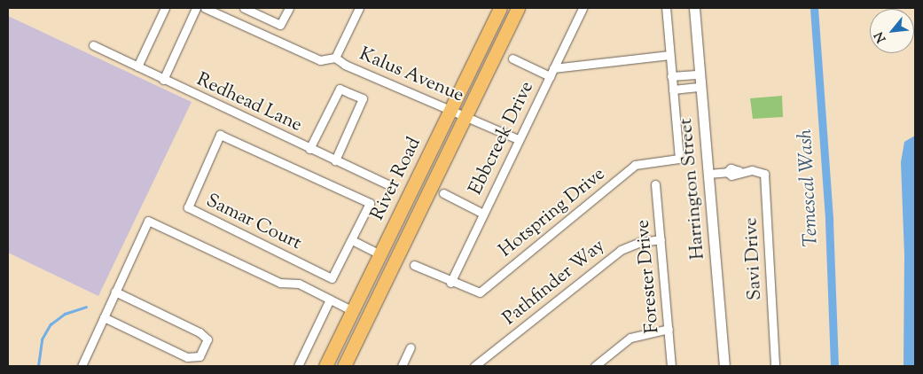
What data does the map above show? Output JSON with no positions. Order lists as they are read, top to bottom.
{
  "streets": {
    "main road": ["River Road"],
    "street": [
      "Kalus Avenue",
      "Redhead Lane",
      "Ebbcreek Drive",
      "Harrington Street",
      "Hotspring Drive",
      "Samar Court",
      "Savi Drive",
      "Forester Drive",
      "Pathfinder Way"
    ]
  },
  "crossings": [
    ["Kalus Avenue", "Ebbcreek Drive"],
    ["Kalus Avenue", "River Road"],
    ["Ebbcreek Drive", "Hotspring Drive"],
    ["Harrington Street", "Savi Drive"],
    ["Forester Drive", "Pathfinder Way"]
  ],
  "water": ["Temescal Wash"],
  "north": "bottom left"
}
